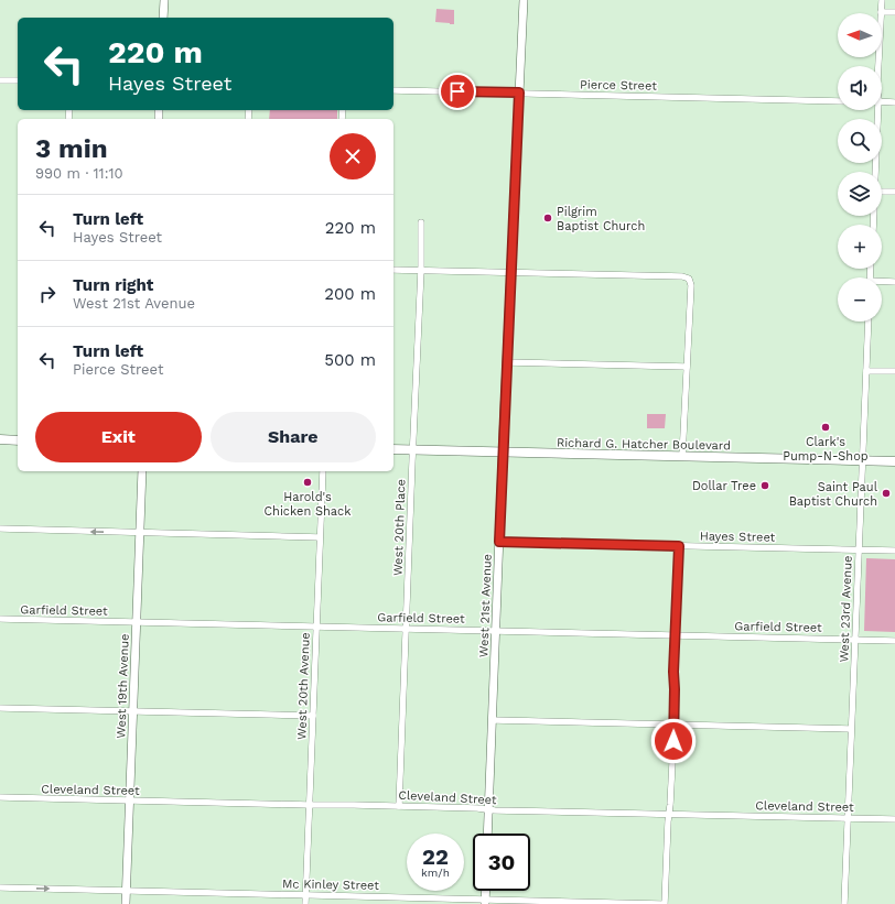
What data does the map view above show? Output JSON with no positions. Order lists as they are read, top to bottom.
{
  "streets": {
    "main road": ["Richard G. Hatcher Boulevard"],
    "street": [
      "Pierce Street",
      "West 20th Place",
      "Hayes Street",
      "West 21st Avenue",
      "West 23rd Avenue",
      "Garfield Street",
      "West 19th Avenue",
      "West 20th Avenue",
      "Cleveland Street",
      "Mc Kinley Street"
    ]
  },
  "crossings": [
    ["Pierce Street", "West 21st Avenue"],
    ["Richard G. Hatcher Boulevard", "West 20th Place"],
    ["Richard G. Hatcher Boulevard", "West 21st Avenue"],
    ["Richard G. Hatcher Boulevard", "West 23rd Avenue"],
    ["West 20th Place", "Garfield Street"],
    ["West 20th Place", "Cleveland Street"],
    ["Hayes Street", "West 21st Avenue"],
    ["Hayes Street", "West 23rd Avenue"],
    ["West 21st Avenue", "Garfield Street"],
    ["West 21st Avenue", "Cleveland Street"],
    ["West 23rd Avenue", "Garfield Street"],
    ["West 23rd Avenue", "Cleveland Street"],
    ["Garfield Street", "West 19th Avenue"],
    ["Garfield Street", "West 20th Avenue"],
    ["West 19th Avenue", "Cleveland Street"],
    ["West 19th Avenue", "Mc Kinley Street"],
    ["West 20th Avenue", "Cleveland Street"],
    ["West 20th Avenue", "Mc Kinley Street"]
  ],
  "places": [
    "Pilgrim Baptist Church",
    "Clark's Pump-N-Shop",
    "Harold's Chicken Shack",
    "Dollar Tree",
    "Saint Paul Baptist Church"
  ],
  "north": "left",
  "page": {
    "map_buttons": ["+", "−"],
    "turn": ["220 m", "Hayes Street"],
    "heading": ["3 min", "990 m · 11:10"],
    "list": [
      {
        "name": "Turn left",
        "note": "Hayes Street",
        "value": "220 m"
      },
      {
        "name": "Turn right",
        "note": "West 21st Avenue",
        "value": "200 m"
      },
      {
        "name": "Turn left",
        "note": "Pierce Street",
        "value": "500 m"
      }
    ],
    "buttons": ["Exit", "Share"],
    "speed": "22 km/h",
    "limit": "30"
  }
}
